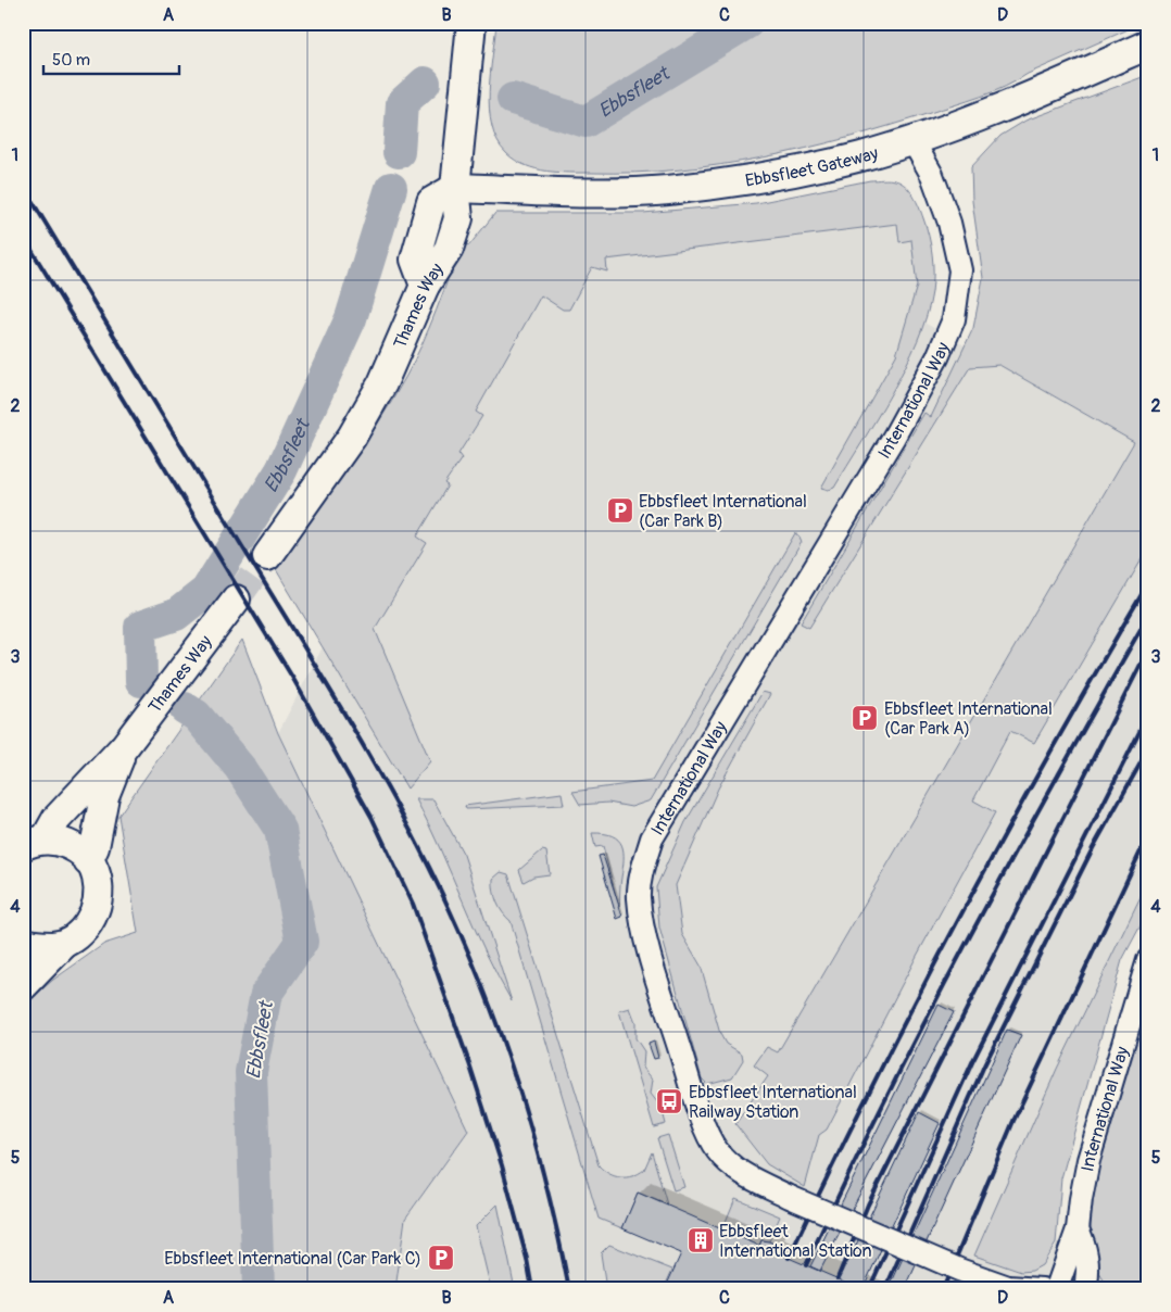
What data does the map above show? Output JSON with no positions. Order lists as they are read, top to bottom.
{
  "streets": {
    "main road": ["Ebbsfleet Gateway", "Thames Way"],
    "street": ["International Way"]
  },
  "crossings": [
    ["Ebbsfleet Gateway", "Thames Way"],
    ["Ebbsfleet Gateway", "International Way"]
  ],
  "water": ["Ebbsfleet"],
  "places": {
    "parking": ["Ebbsfleet International (Car Park B)", "Ebbsfleet International (Car Park A)", "Ebbsfleet International (Car Park C)"],
    "bus stop": ["Ebbsfleet International Railway Station"],
    "building": ["Ebbsfleet International Station"]
  },
  "scale_bar": "50 m",
  "grid": {
    "columns": [
      "A",
      "B",
      "C",
      "D"
    ],
    "rows": [
      "1",
      "2",
      "3",
      "4",
      "5"
    ]
  }
}
